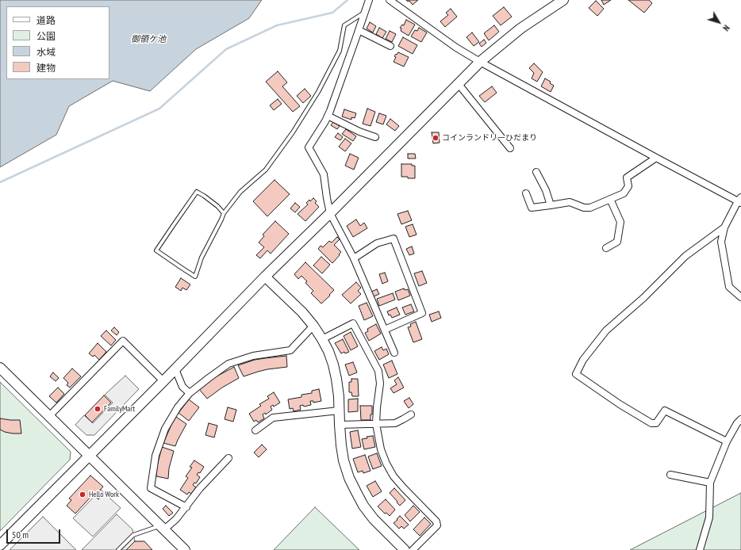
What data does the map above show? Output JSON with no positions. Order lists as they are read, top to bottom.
{
  "water": ["御領ケ池"],
  "places": ["コインランドリーひだまり", "FamilyMart", "Hello Work"],
  "legend": [
    "道路",
    "公園",
    "水域",
    "建物"
  ],
  "scale_bar": "50 m",
  "north": "bottom right"
}
